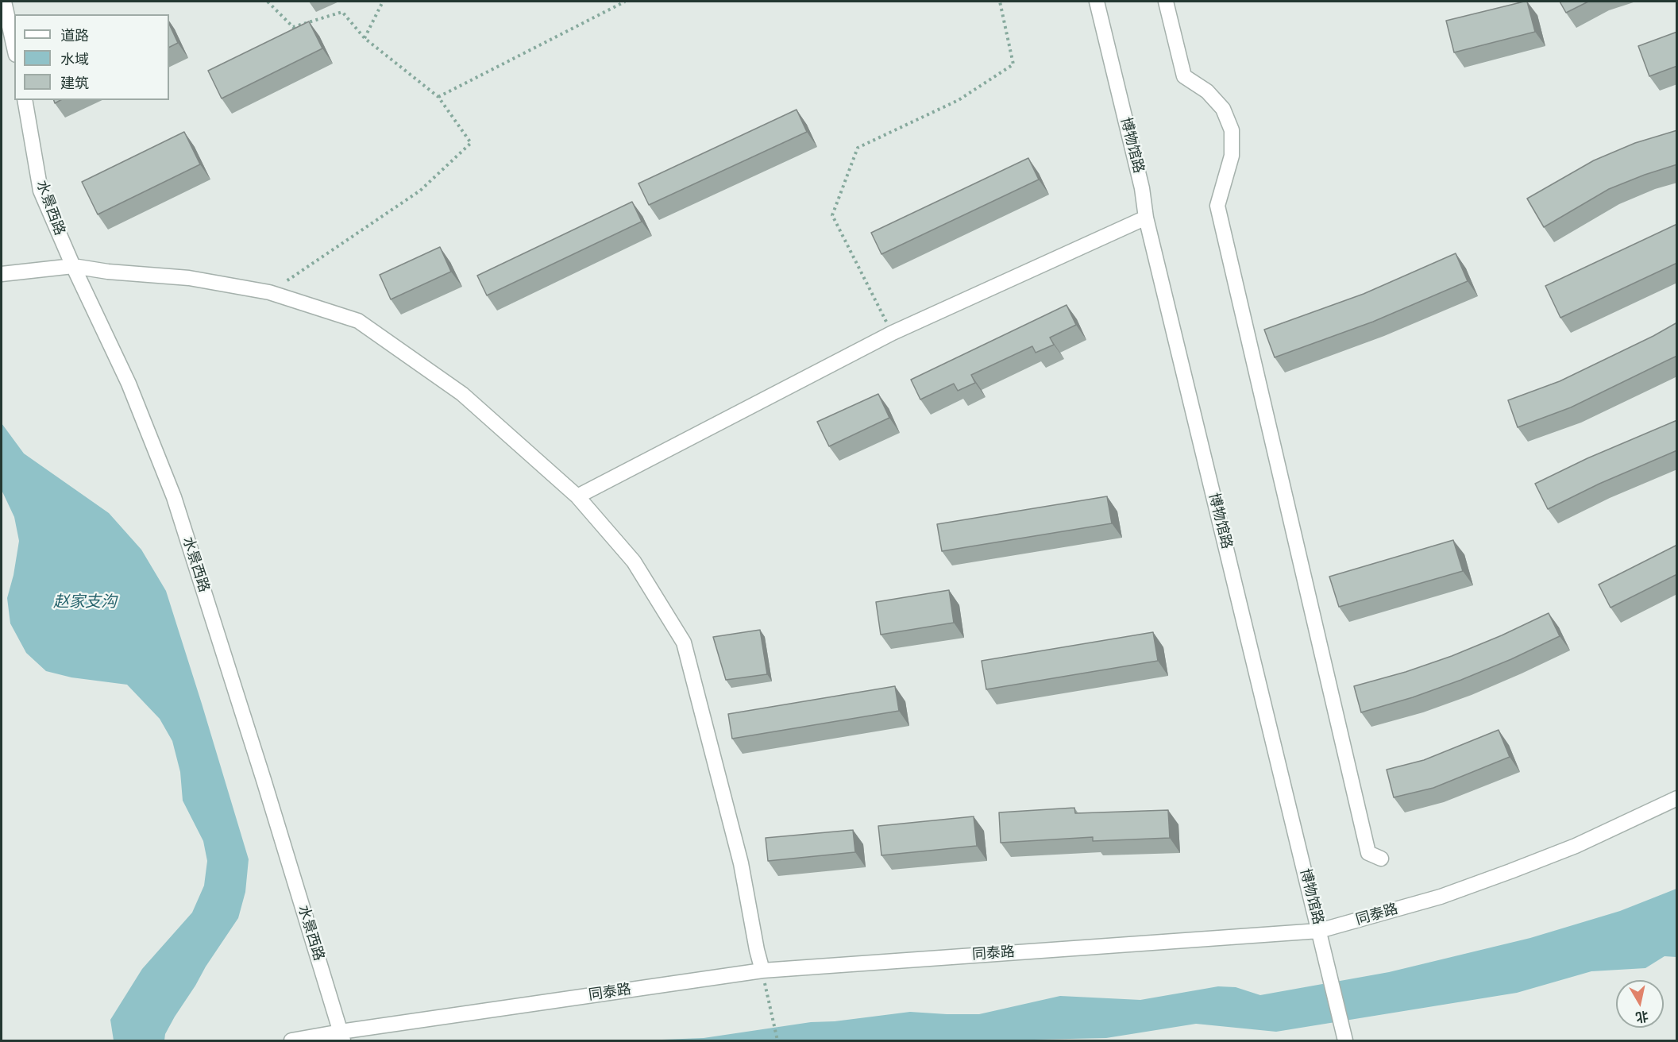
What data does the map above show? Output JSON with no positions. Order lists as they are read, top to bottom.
{
  "streets": {
    "street": ["博物馆路", "水景西路", "同泰路"]
  },
  "crossings": [
    ["博物馆路", "同泰路"],
    ["水景西路", "同泰路"]
  ],
  "water": ["赵家支沟"],
  "legend": ["道路", "水域", "建筑"],
  "north": "bottom"
}
